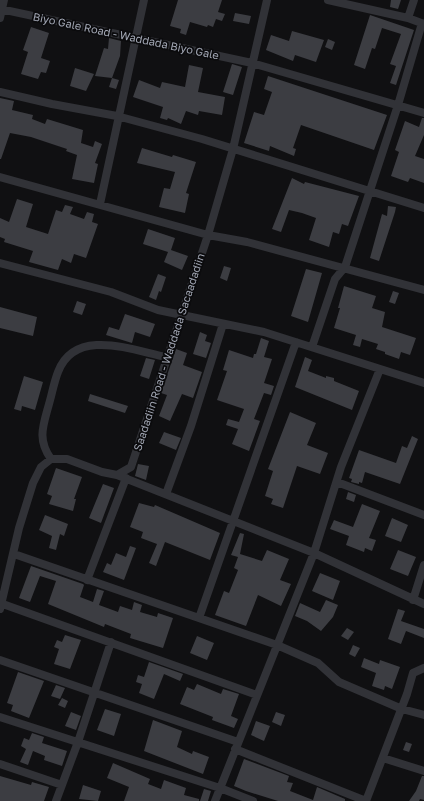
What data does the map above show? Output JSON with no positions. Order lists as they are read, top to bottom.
{
  "streets": {
    "street": ["Biyo Gale Road - Waddada Biyo Gale", "Saadadiin Road - Waddada Sacaadadiin"]
  },
  "crossings": [
    ["Biyo Gale Road - Waddada Biyo Gale", "Saadadiin Road - Waddada Sacaadadiin"]
  ]
}
